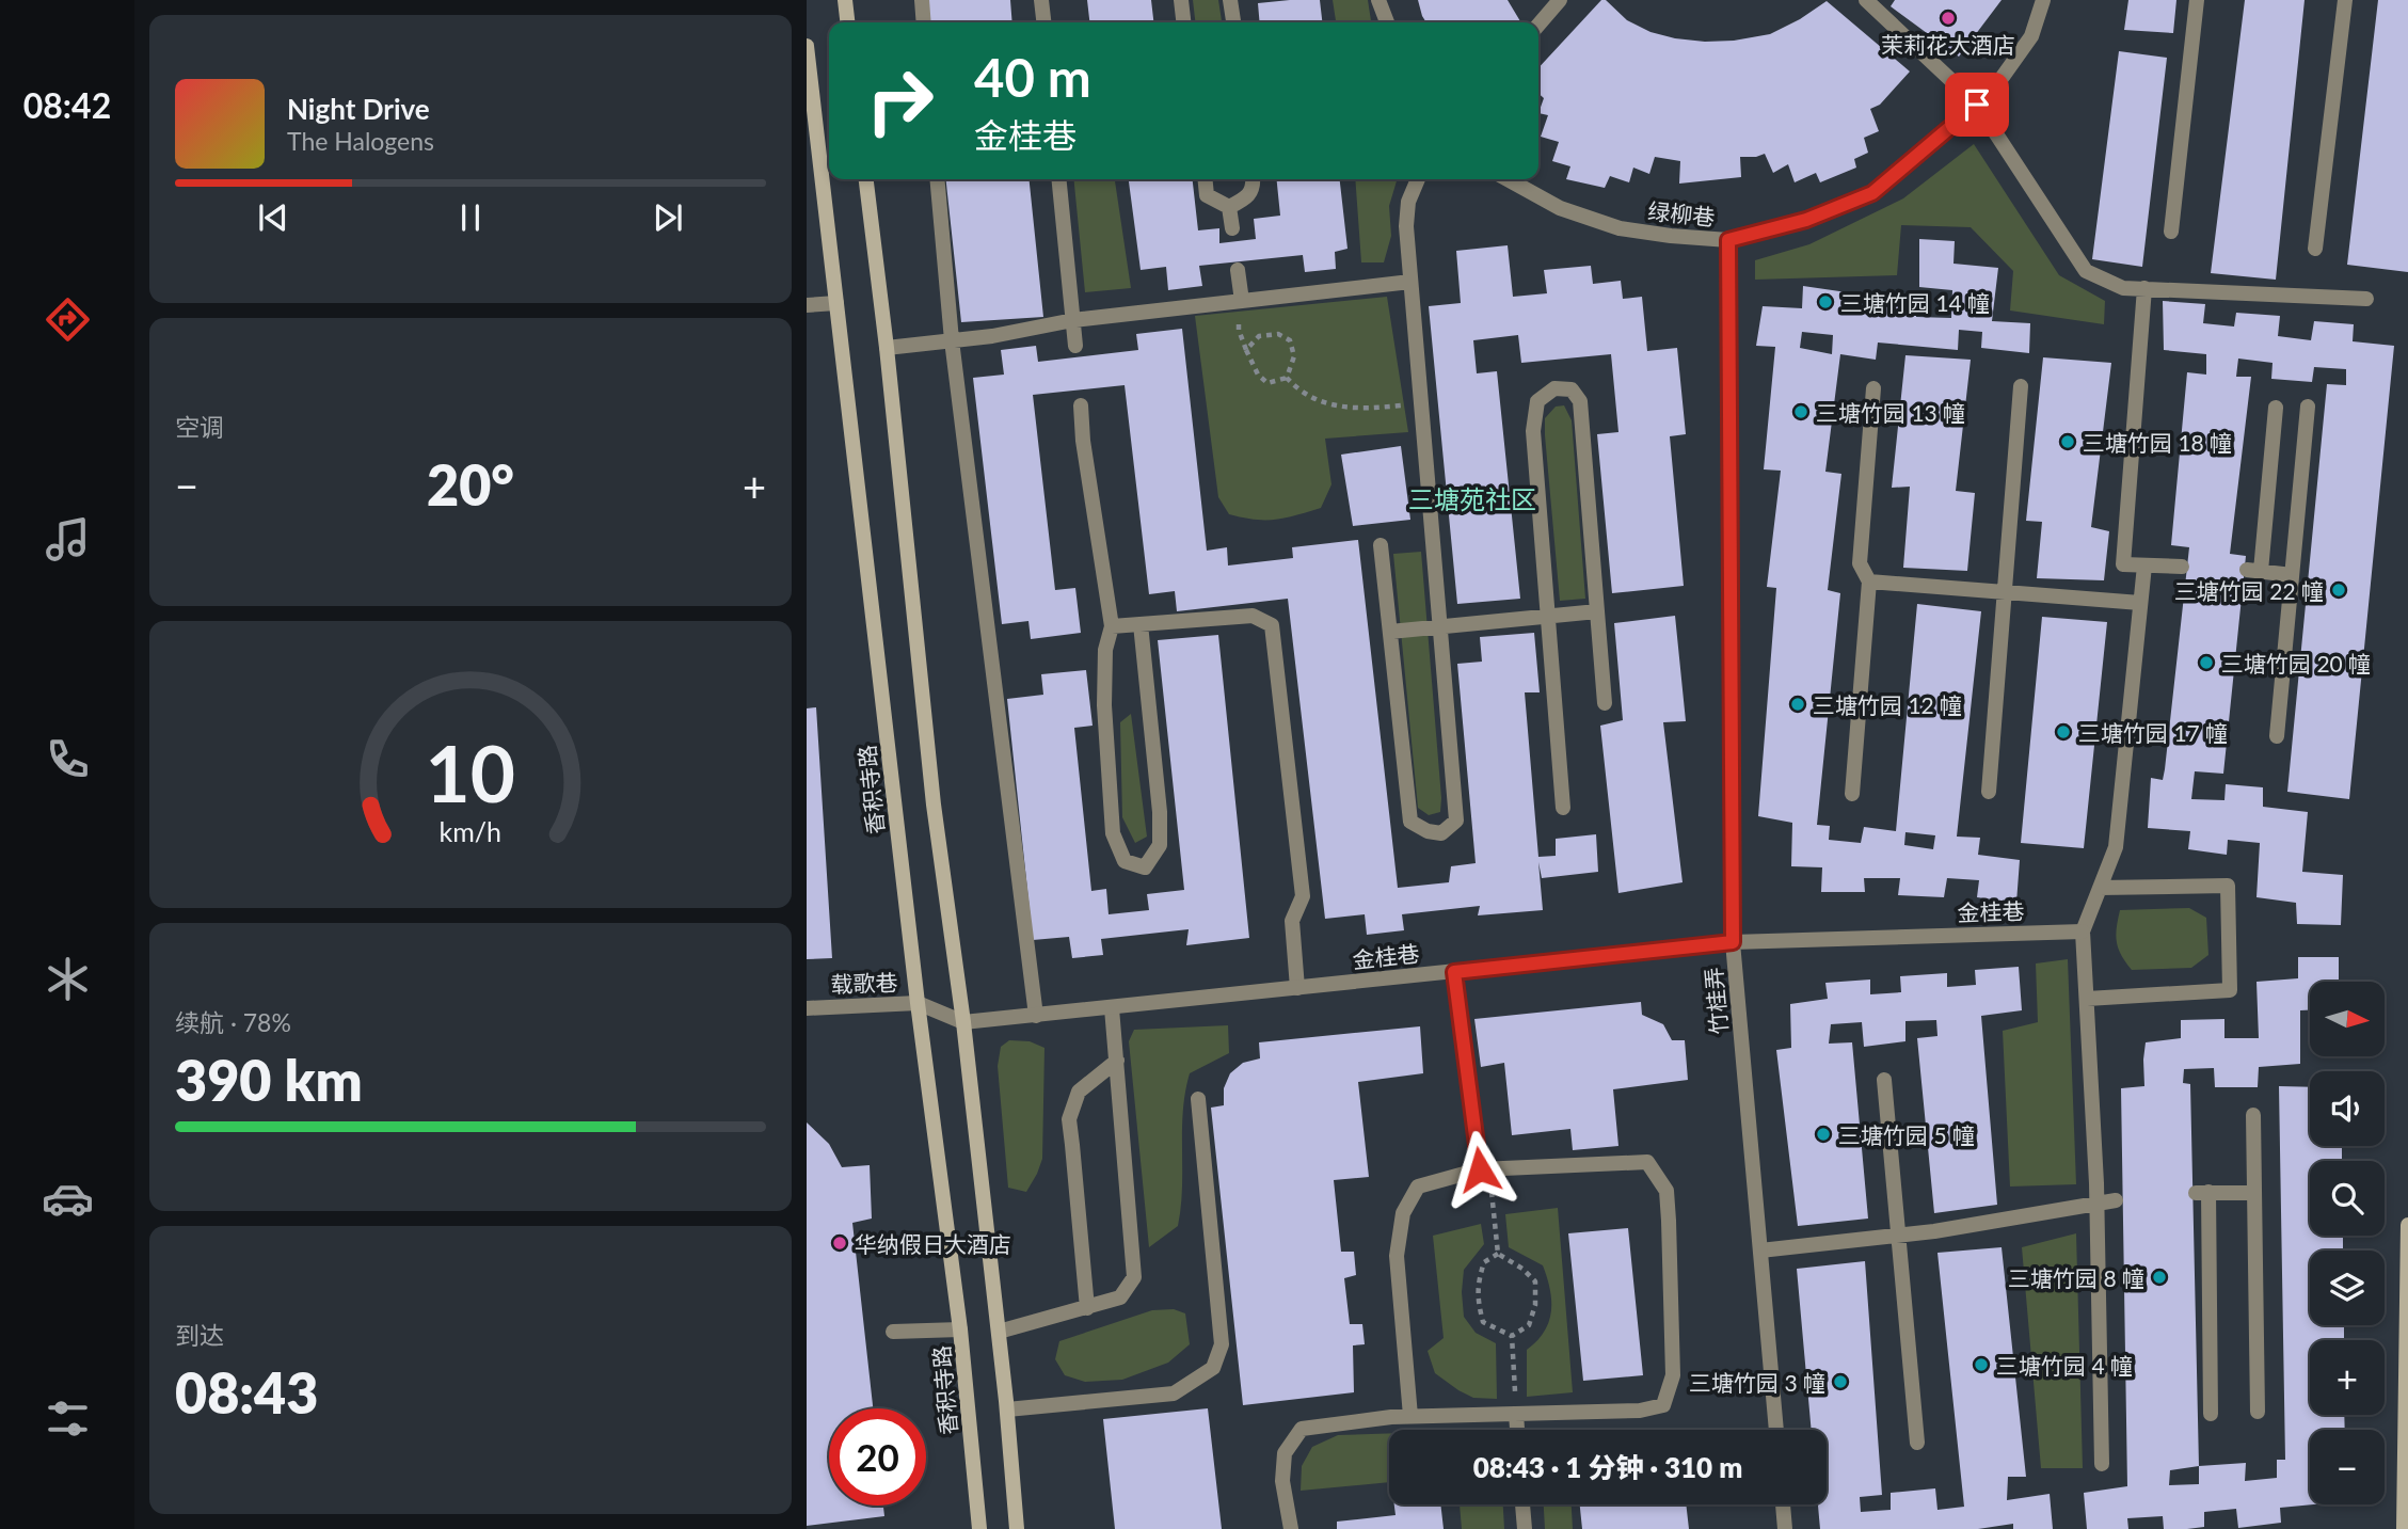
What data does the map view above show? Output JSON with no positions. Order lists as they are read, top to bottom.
{
  "streets": {
    "main road": ["香积寺路"],
    "street": [
      "绿柳巷",
      "金桂巷",
      "载歌巷",
      "竹桂弄"
    ]
  },
  "crossings": [
    ["绿柳巷", "竹桂弄"],
    ["香积寺路", "载歌巷"],
    ["金桂巷", "载歌巷"],
    ["金桂巷", "竹桂弄"]
  ],
  "districts": ["三塘苑社区"],
  "places": [
    "茉莉花大酒店",
    "三塘竹园 14 幢",
    "三塘竹园 13 幢",
    "三塘竹园 18 幢",
    "三塘竹园 22 幢",
    "三塘竹园 20 幢",
    "三塘竹园 12 幢",
    "三塘竹园 17 幢",
    "三塘竹园 5 幢",
    "华纳假日大酒店",
    "三塘竹园 8 幢",
    "三塘竹园 4 幢",
    "三塘竹园 3 幢"
  ],
  "north": "right",
  "page": {
    "tabs": "08:42",
    "turn": ["40 m", "金桂巷"],
    "song": ["Night Drive", "The Halogens"],
    "tile": [
      "空调",
      ["续航 · 78%", "390 km"],
      ["到达", "08:43"]
    ],
    "heat": ["−", "20°", "+"],
    "map_buttons": ["+", "−"],
    "limit": "20",
    "trip": "08:43 · 1 分钟 · 310 m",
    "gauge": ["10", "km/h"]
  }
}
